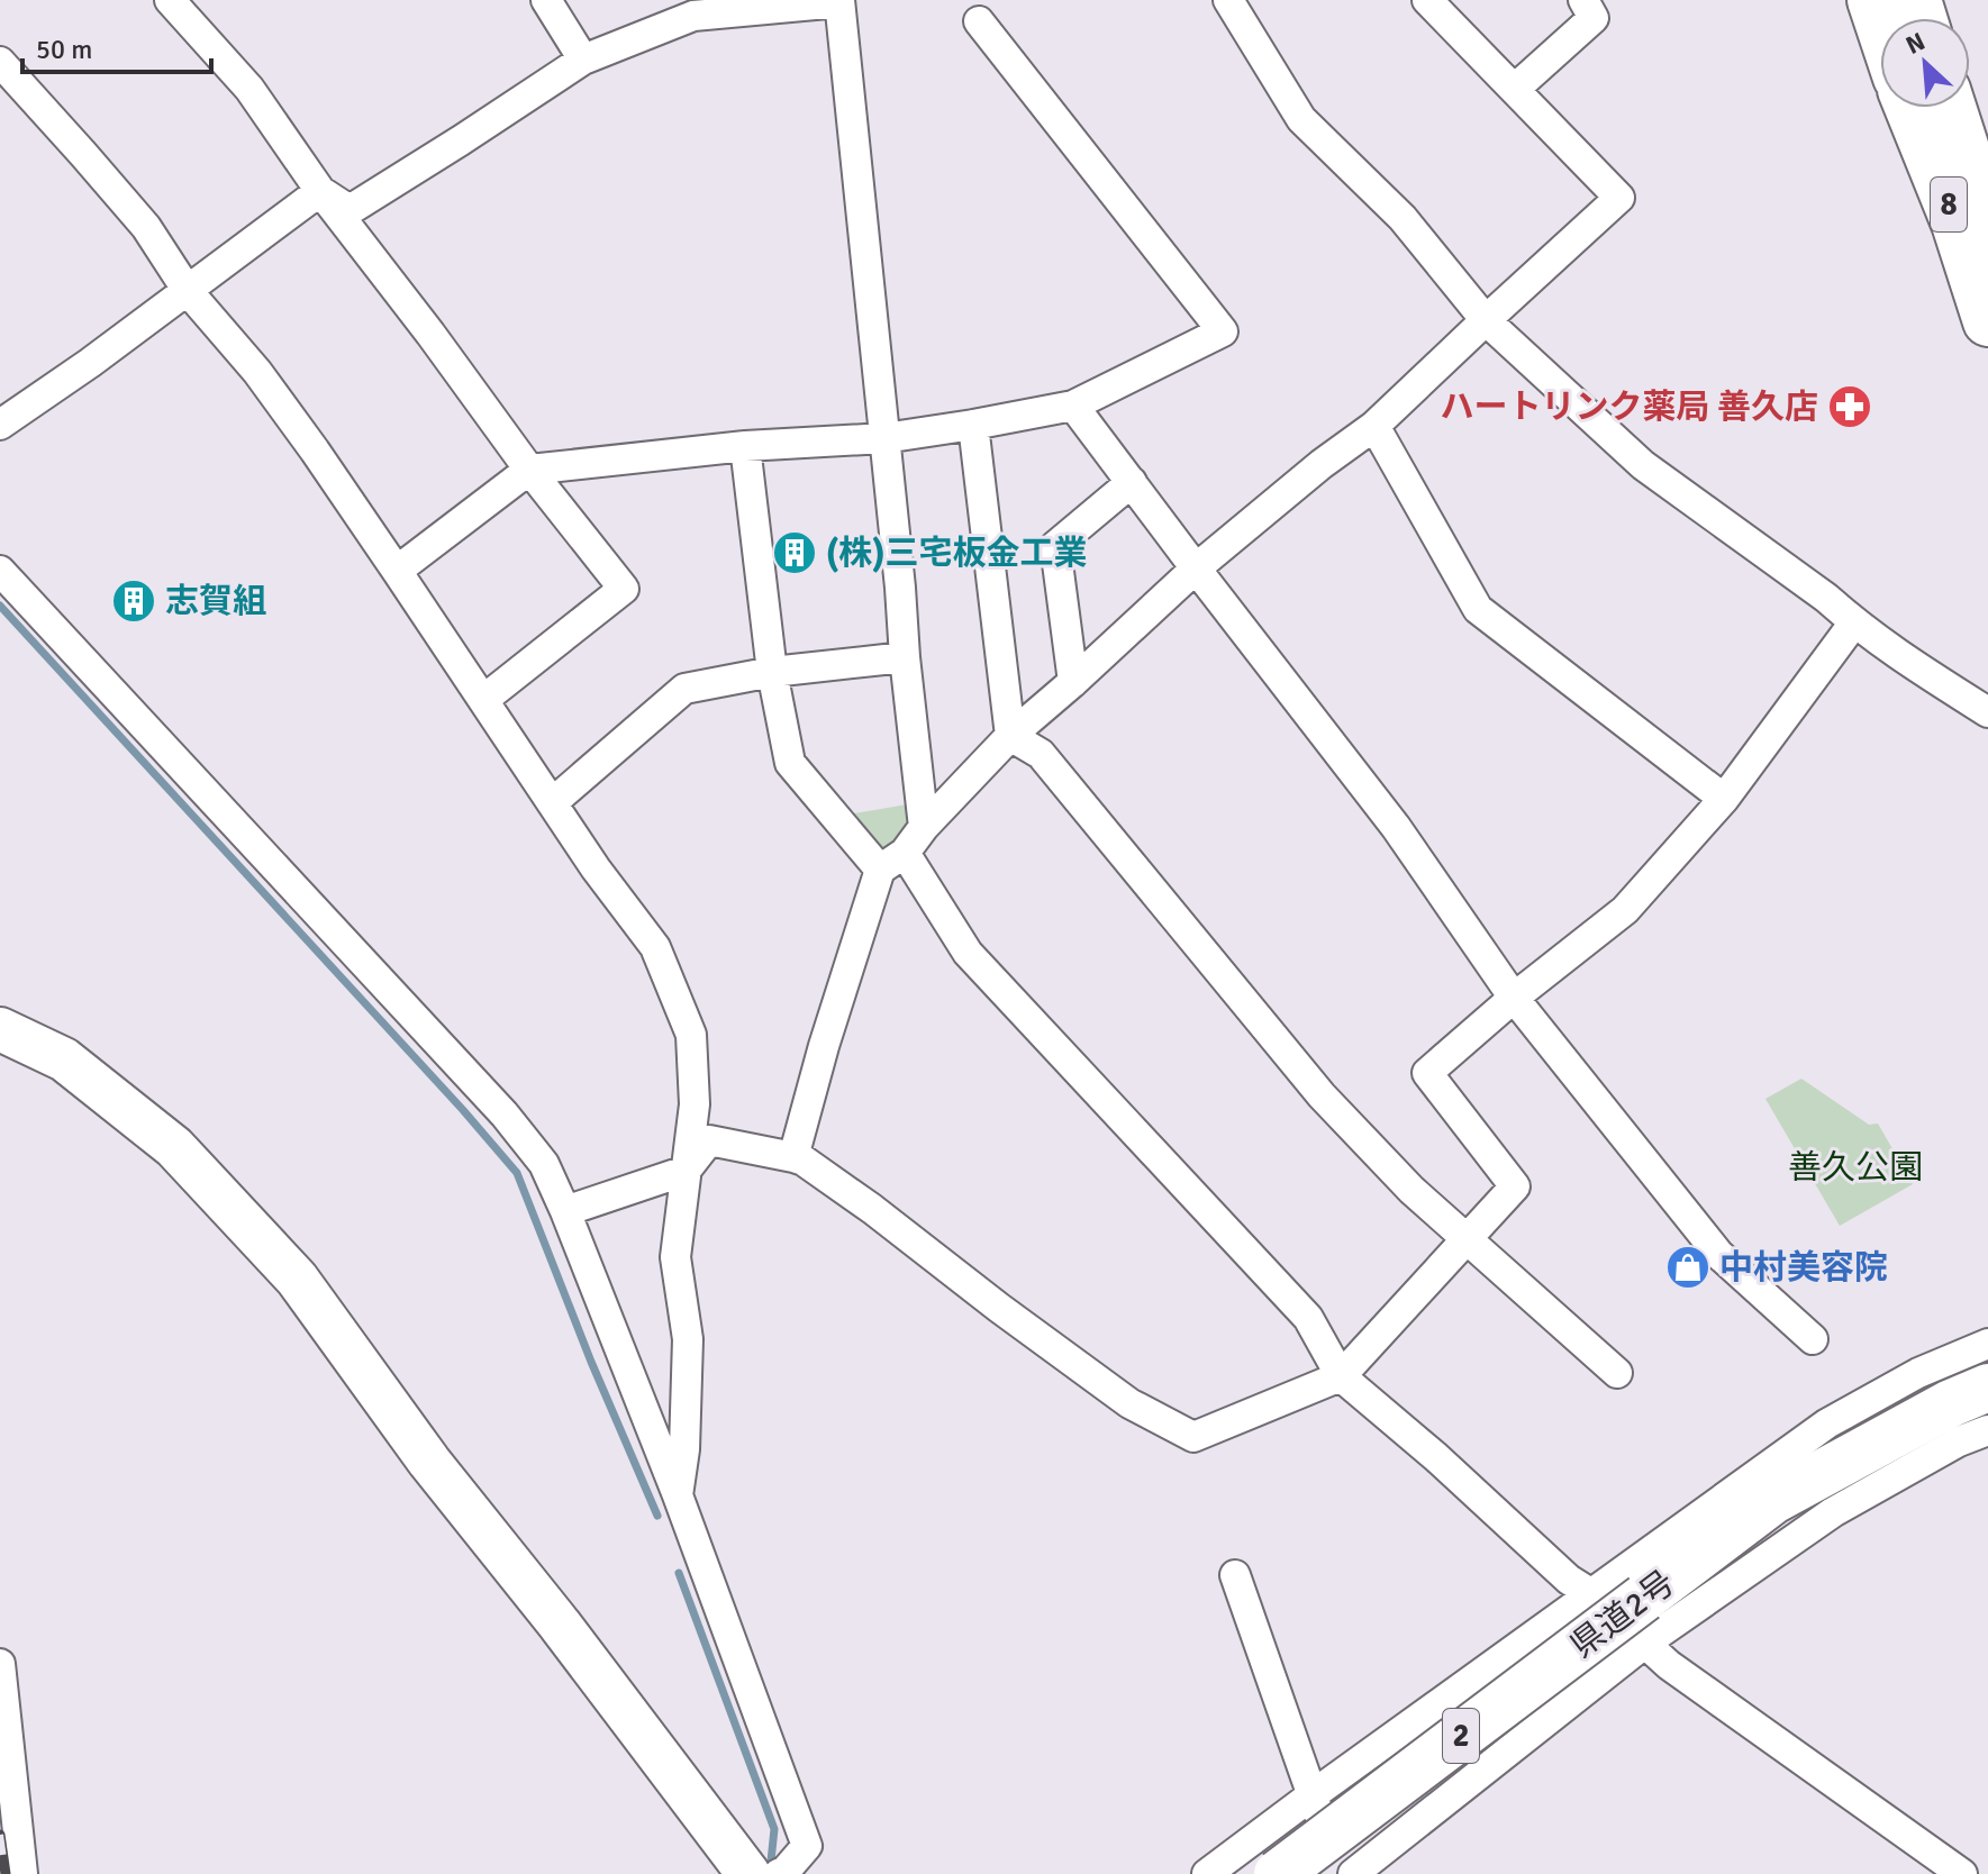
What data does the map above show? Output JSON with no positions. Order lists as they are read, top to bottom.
{
  "streets": {
    "highway": ["8"],
    "main road": ["県道2号", "2"]
  },
  "parks": ["善久公園"],
  "places": {
    "pharmacy": ["ハートリンク薬局 善久店"],
    "building": ["(株)三宅板金工業", "志賀組"],
    "shop": ["中村美容院"]
  },
  "scale_bar": "50 m",
  "north": "top left"
}
